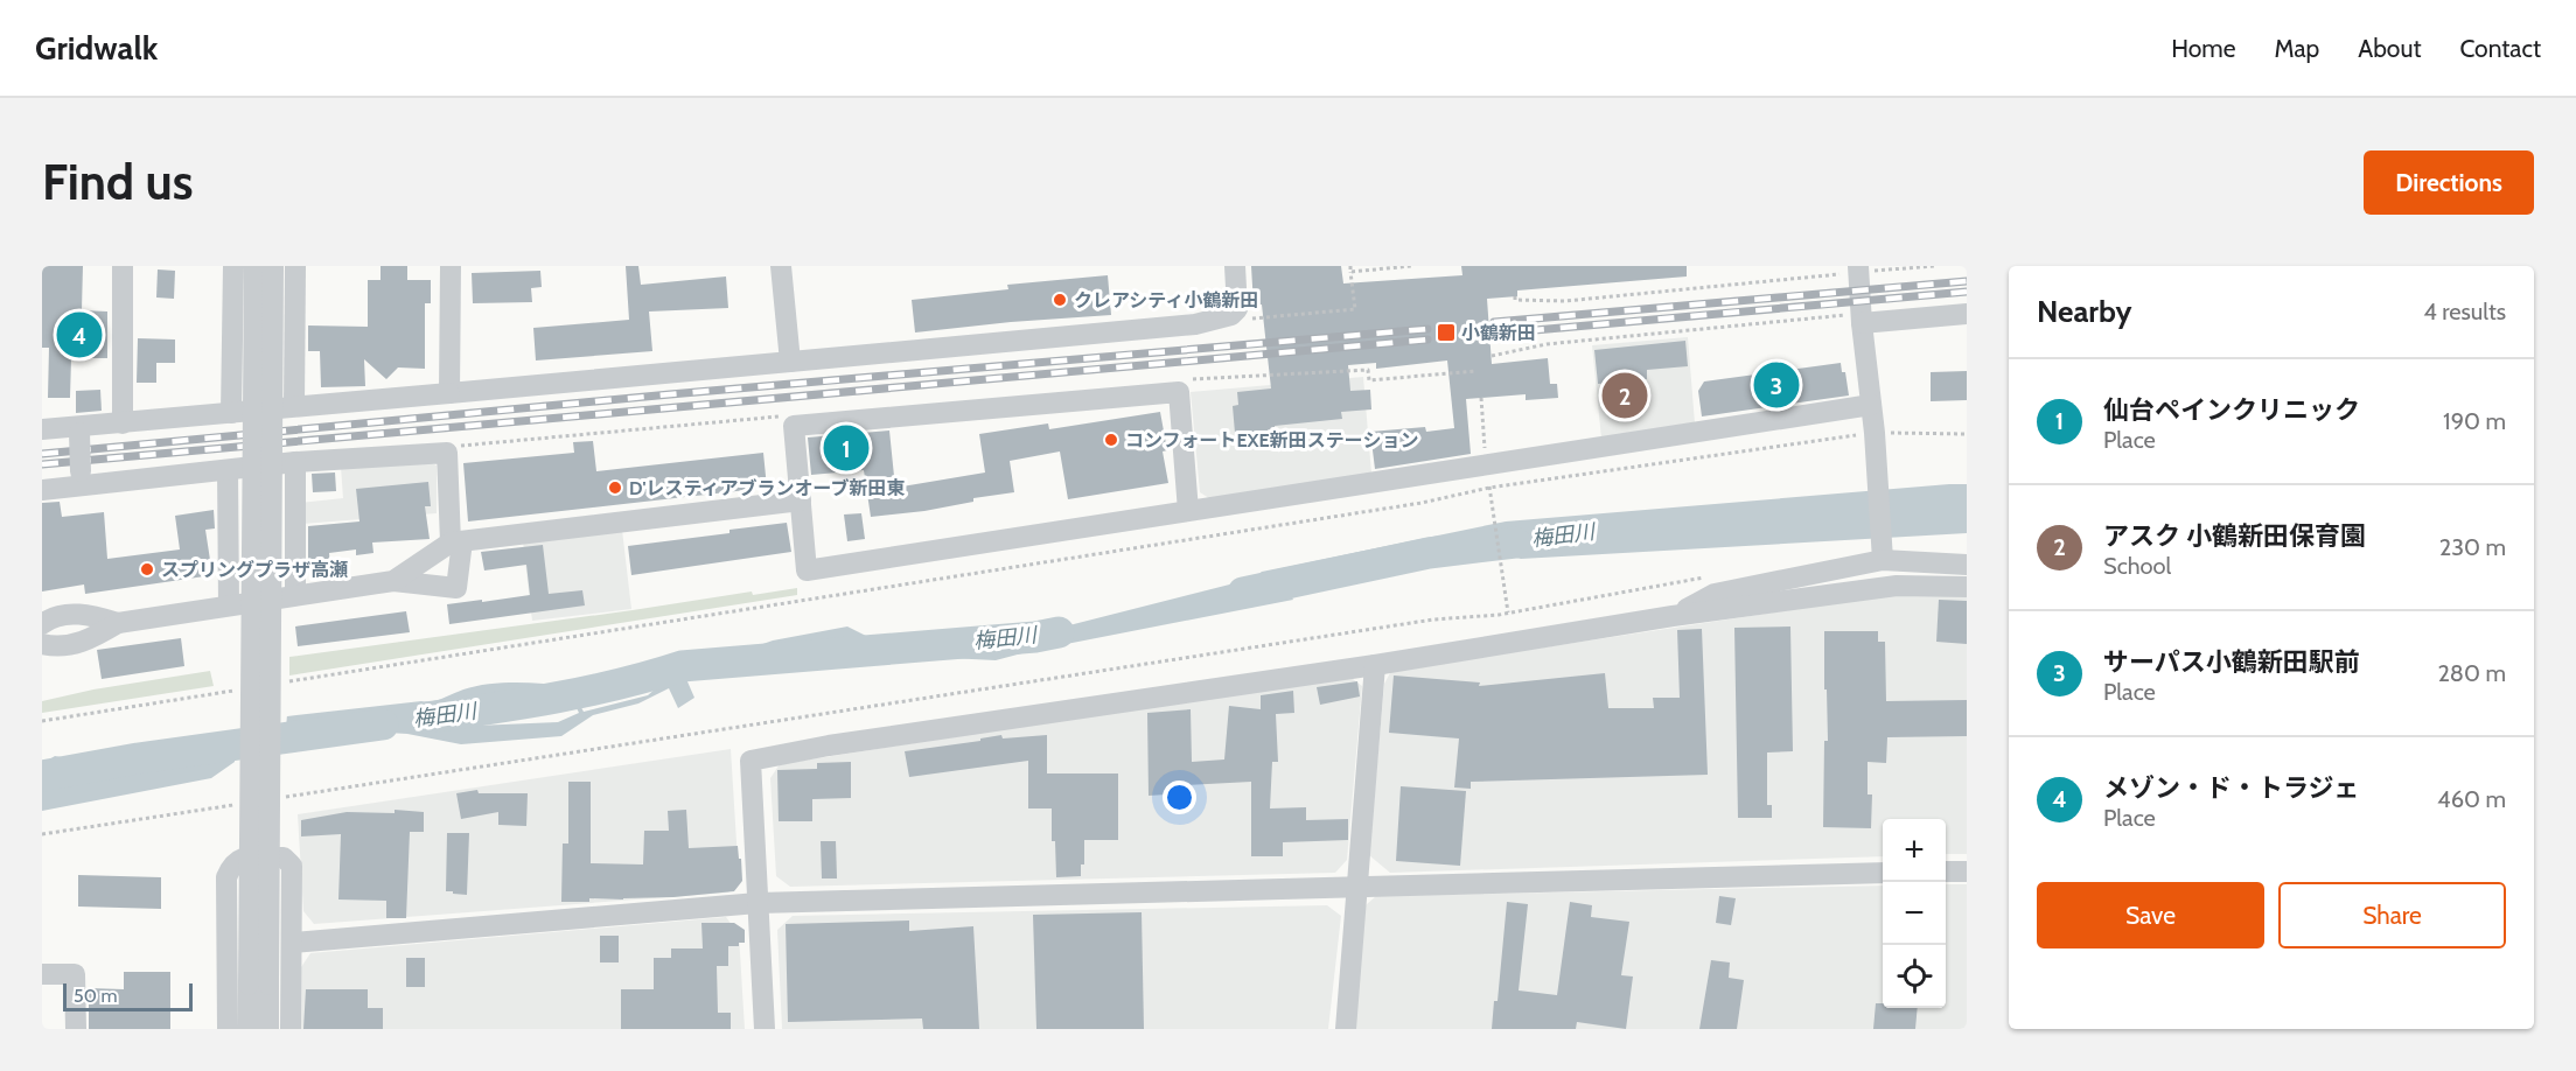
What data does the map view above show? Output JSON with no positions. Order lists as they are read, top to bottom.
{
  "water": ["梅田川"],
  "places": {
    "other": [
      "クレアシティ小鶴新田",
      "コンフォートEXE新田ステーション",
      "D'レスティアブランオーブ新田東",
      "スプリングプラザ高瀬"
    ],
    "transit": ["小鶴新田"]
  },
  "scale_bar": "50 m",
  "page": {
    "header": "Gridwalk",
    "nav": [
      "Home",
      "Map",
      "About",
      "Contact"
    ],
    "buttons": [
      "Directions",
      ["Save", "Share"]
    ],
    "title": "Find us",
    "heading": ["Nearby", "4 results"],
    "pins": [
      "4",
      "3",
      "2",
      "1"
    ],
    "list": [
      {
        "mark": "1",
        "name": "仙台ペインクリニック",
        "note": "Place",
        "value": "190 m"
      },
      {
        "mark": "2",
        "name": "アスク 小鶴新田保育園",
        "note": "School",
        "value": "230 m"
      },
      {
        "mark": "3",
        "name": "サーパス小鶴新田駅前",
        "note": "Place",
        "value": "280 m"
      },
      {
        "mark": "4",
        "name": "メゾン・ド・トラジェ",
        "note": "Place",
        "value": "460 m"
      }
    ],
    "map_buttons": ["+", "−"],
    "scale": "50 m"
  }
}
